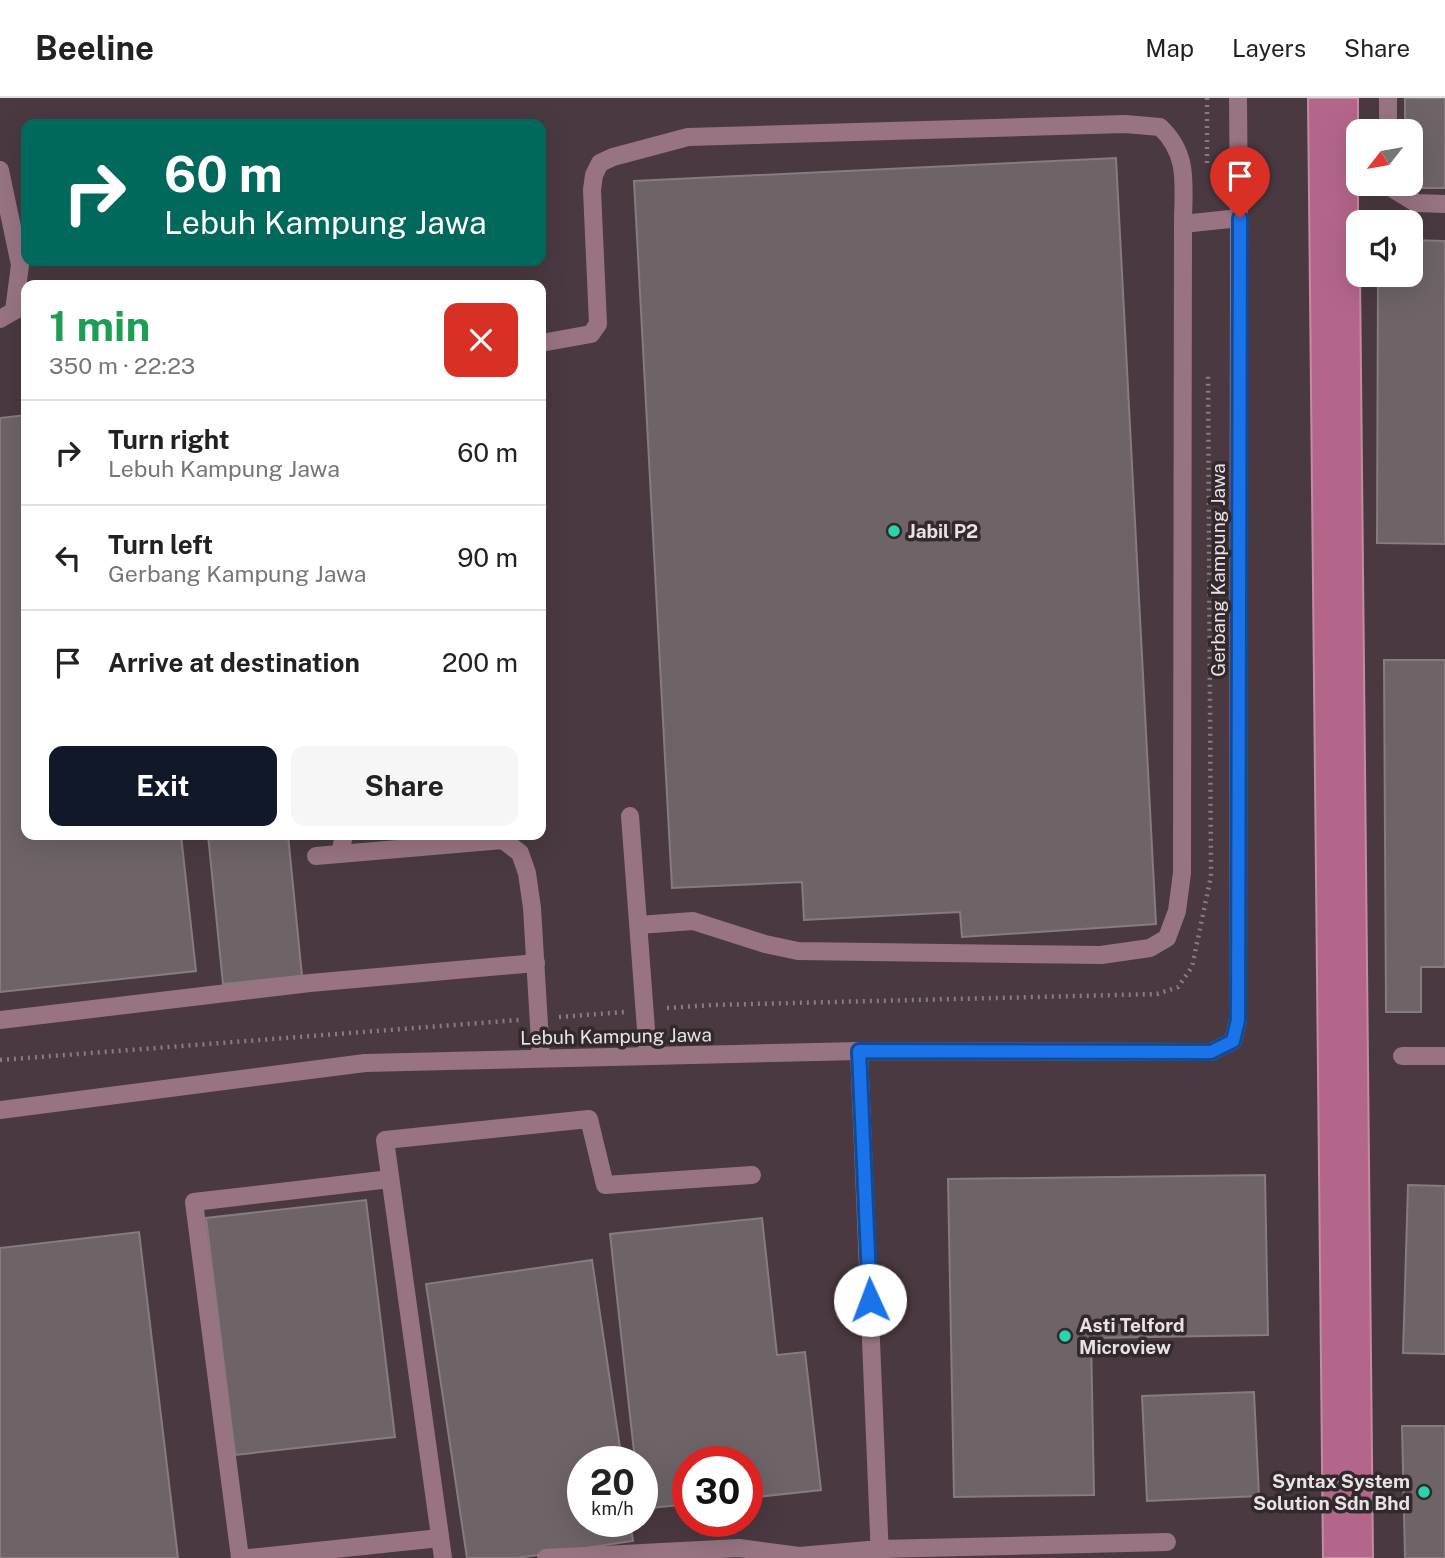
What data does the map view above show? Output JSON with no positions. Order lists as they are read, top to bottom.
{
  "streets": {
    "street": ["Gerbang Kampung Jawa", "Lebuh Kampung Jawa"]
  },
  "crossings": [
    ["Gerbang Kampung Jawa", "Lebuh Kampung Jawa"]
  ],
  "places": ["Jabil P2", "Asti Telford Microview", "Syntax System Solution Sdn Bhd"],
  "north": "bottom left",
  "page": {
    "header": "Beeline",
    "nav": ["Map", "Layers", "Share"],
    "turn": ["60 m", "Lebuh Kampung Jawa"],
    "heading": ["1 min", "350 m · 22:23"],
    "list": [
      {
        "name": "Turn right",
        "note": "Lebuh Kampung Jawa",
        "value": "60 m"
      },
      {
        "name": "Turn left",
        "note": "Gerbang Kampung Jawa",
        "value": "90 m"
      },
      {
        "name": "Arrive at destination",
        "value": "200 m"
      }
    ],
    "buttons": ["Exit", "Share"],
    "speed": "20 km/h",
    "limit": "30"
  }
}
